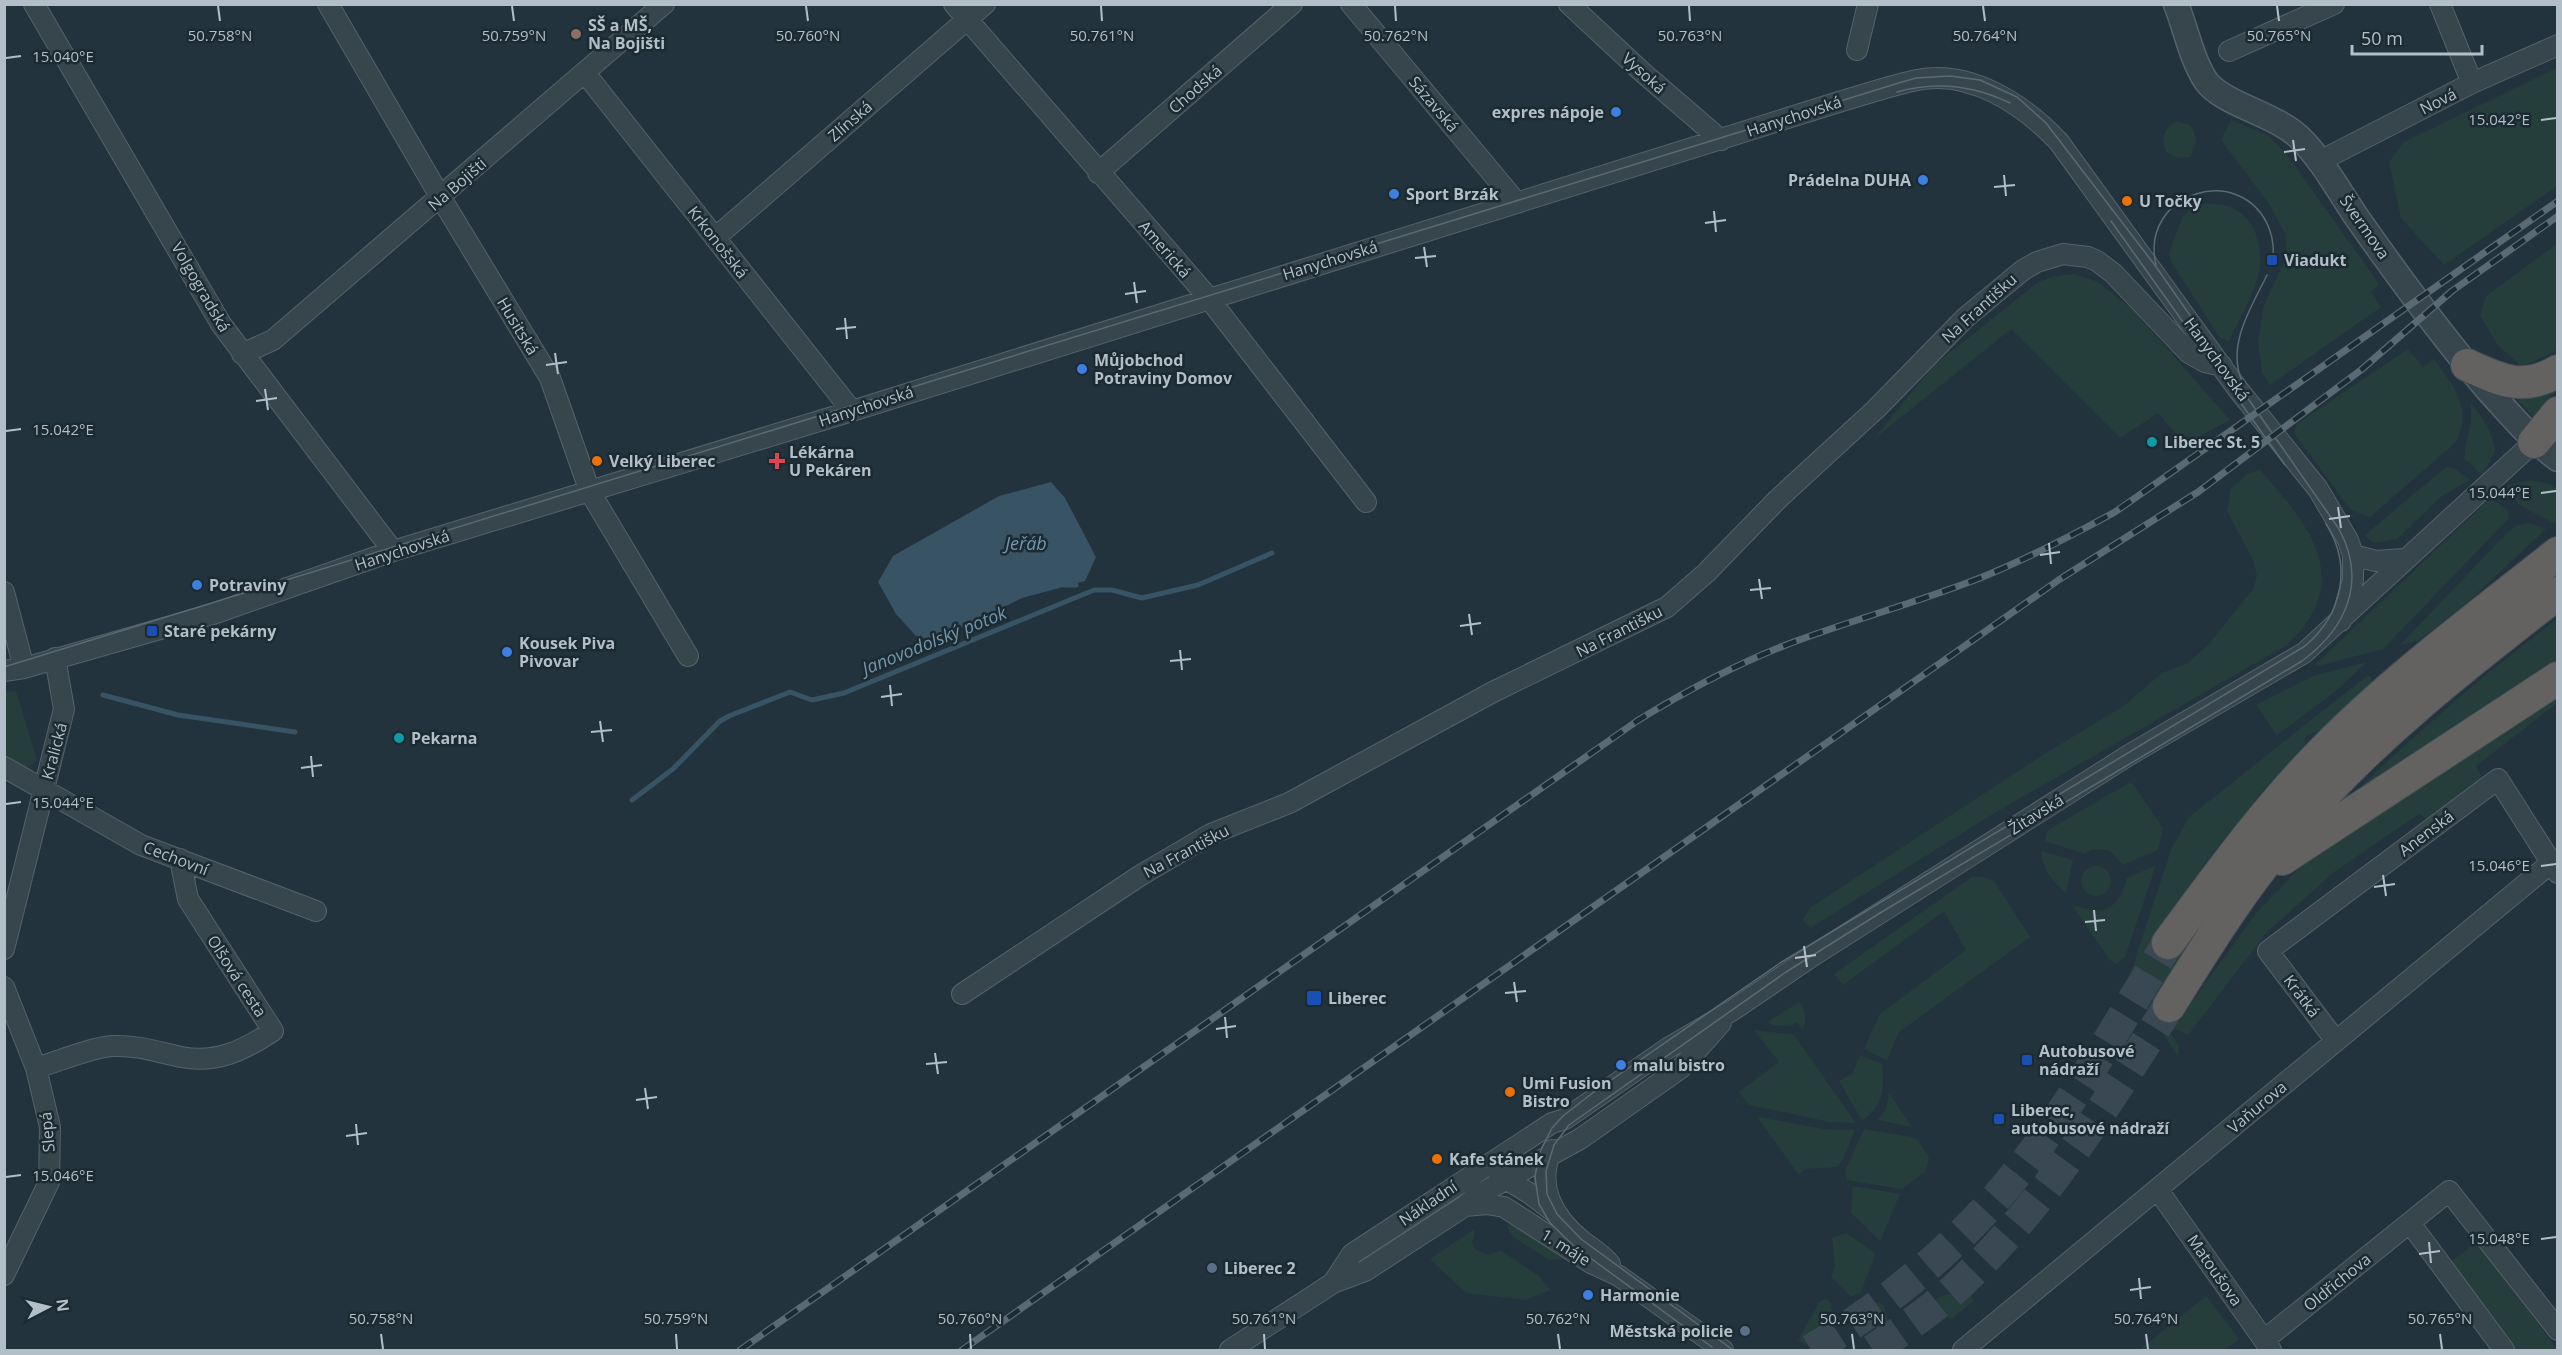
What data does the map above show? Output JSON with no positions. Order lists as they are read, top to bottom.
{
  "streets": {
    "street": [
      "Vysoká",
      "Chodská",
      "Nová",
      "Sázavská",
      "Hanychovská",
      "Zlínská",
      "Na Bojišti",
      "Švermova",
      "Krkonošská",
      "Americká",
      "Volgogradská",
      "Na Františku",
      "Husitská",
      "Kralická",
      "Žitavská",
      "Anenská",
      "Cechovní",
      "Olšová cesta",
      "Krátká",
      "Vaňurova",
      "Slepá",
      "Nákladní",
      "1. máje",
      "Matoušova",
      "Oldřichova"
    ]
  },
  "crossings": [
    ["Vysoká", "Hanychovská"],
    ["Chodská", "Americká"],
    ["Nová", "Švermova"],
    ["Sázavská", "Hanychovská"],
    ["Hanychovská", "Krkonošská"],
    ["Hanychovská", "Americká"],
    ["Hanychovská", "Volgogradská"],
    ["Hanychovská", "Na Františku"],
    ["Hanychovská", "Husitská"],
    ["Hanychovská", "Kralická"],
    ["Zlínská", "Krkonošská"],
    ["Zlínská", "Americká"],
    ["Na Bojišti", "Krkonošská"],
    ["Na Bojišti", "Volgogradská"],
    ["Na Bojišti", "Husitská"],
    ["Švermova", "Žitavská"],
    ["Kralická", "Cechovní"],
    ["Žitavská", "Nákladní"],
    ["Žitavská", "1. máje"],
    ["Anenská", "Krátká"],
    ["Anenská", "Vaňurova"],
    ["Cechovní", "Olšová cesta"],
    ["Olšová cesta", "Slepá"],
    ["Krátká", "Vaňurova"],
    ["Vaňurova", "Matoušova"],
    ["Nákladní", "1. máje"],
    ["Matoušova", "Oldřichova"]
  ],
  "water": ["Jeřáb", "Janovodolský potok"],
  "places": {
    "other": [
      "SŠ a MŠ, Na Bojišti",
      "expres nápoje",
      "Prádelna DUHA",
      "Sport Brzák",
      "U Točky",
      "Můjobchod Potraviny Domov",
      "Liberec St. 5",
      "Velký Liberec",
      "Potraviny",
      "Kousek Piva Pivovar",
      "Pekarna",
      "malu bistro",
      "Umi Fusion Bistro",
      "Kafe stánek",
      "Liberec 2",
      "Harmonie",
      "Městská policie"
    ],
    "transit": [
      "Viadukt",
      "Staré pekárny",
      "Liberec",
      "Autobusové nádraží",
      "Liberec, autobusové nádraží"
    ],
    "health": ["Lékárna U Pekáren"]
  },
  "scale_bar": "50 m",
  "north": "right",
  "coordinates": [
    "50.758°N",
    "50.759°N",
    "50.760°N",
    "50.761°N",
    "50.762°N",
    "50.763°N",
    "50.764°N",
    "50.765°N",
    "15.040°E",
    "15.042°E",
    "15.044°E",
    "15.046°E",
    "15.048°E"
  ]
}
